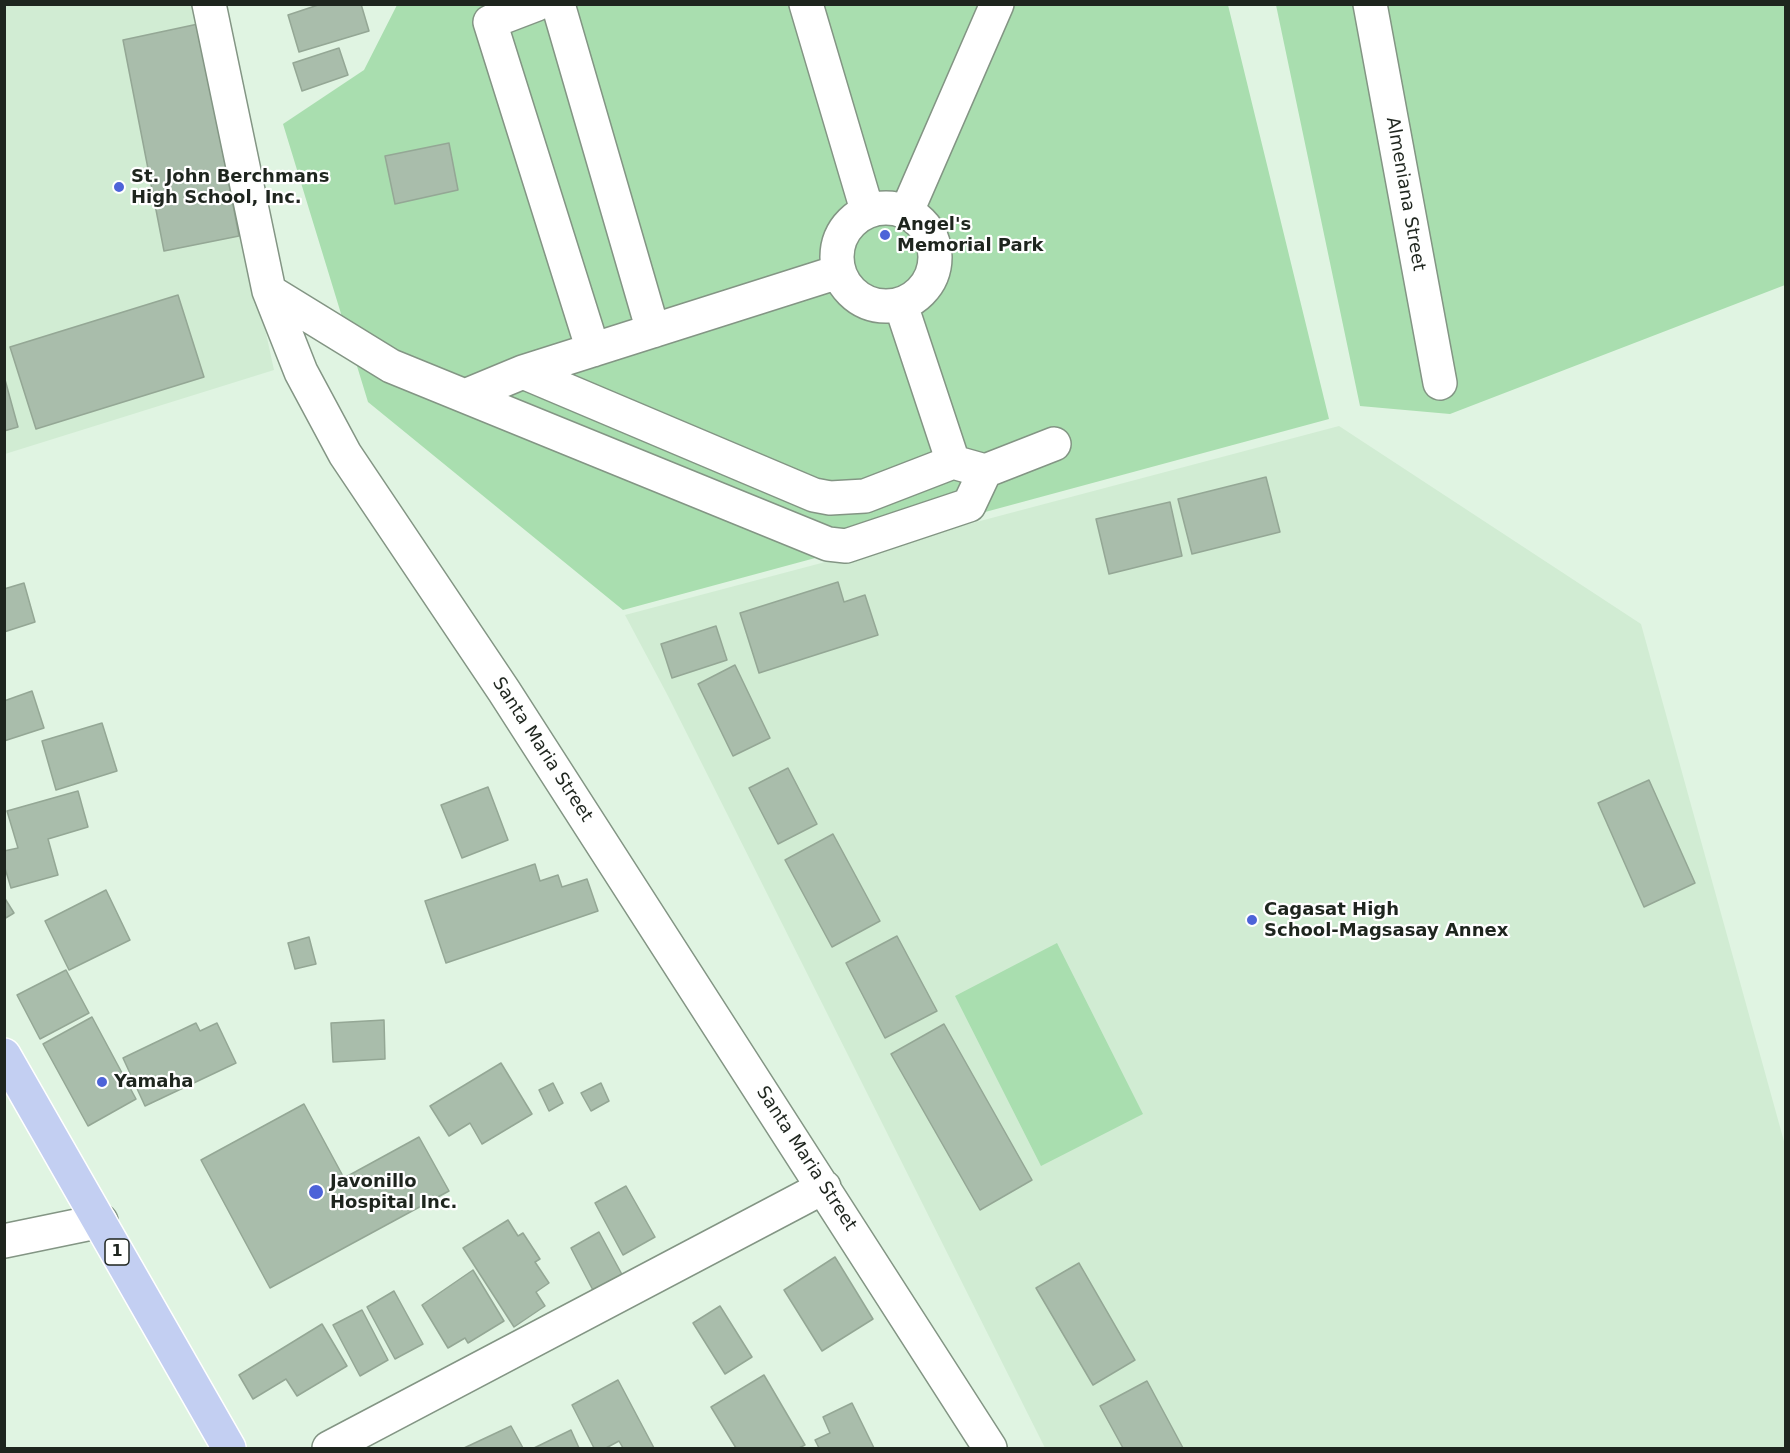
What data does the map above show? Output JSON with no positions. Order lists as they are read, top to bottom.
{
  "streets": {
    "highway": ["1"],
    "street": ["Almeniana Street", "Santa Maria Street"]
  },
  "places": [
    "St. John Berchmans High School, Inc.",
    "Angel's Memorial Park",
    "Cagasat High School-Magsasay Annex",
    "Yamaha",
    "Javonillo Hospital Inc."
  ]
}
